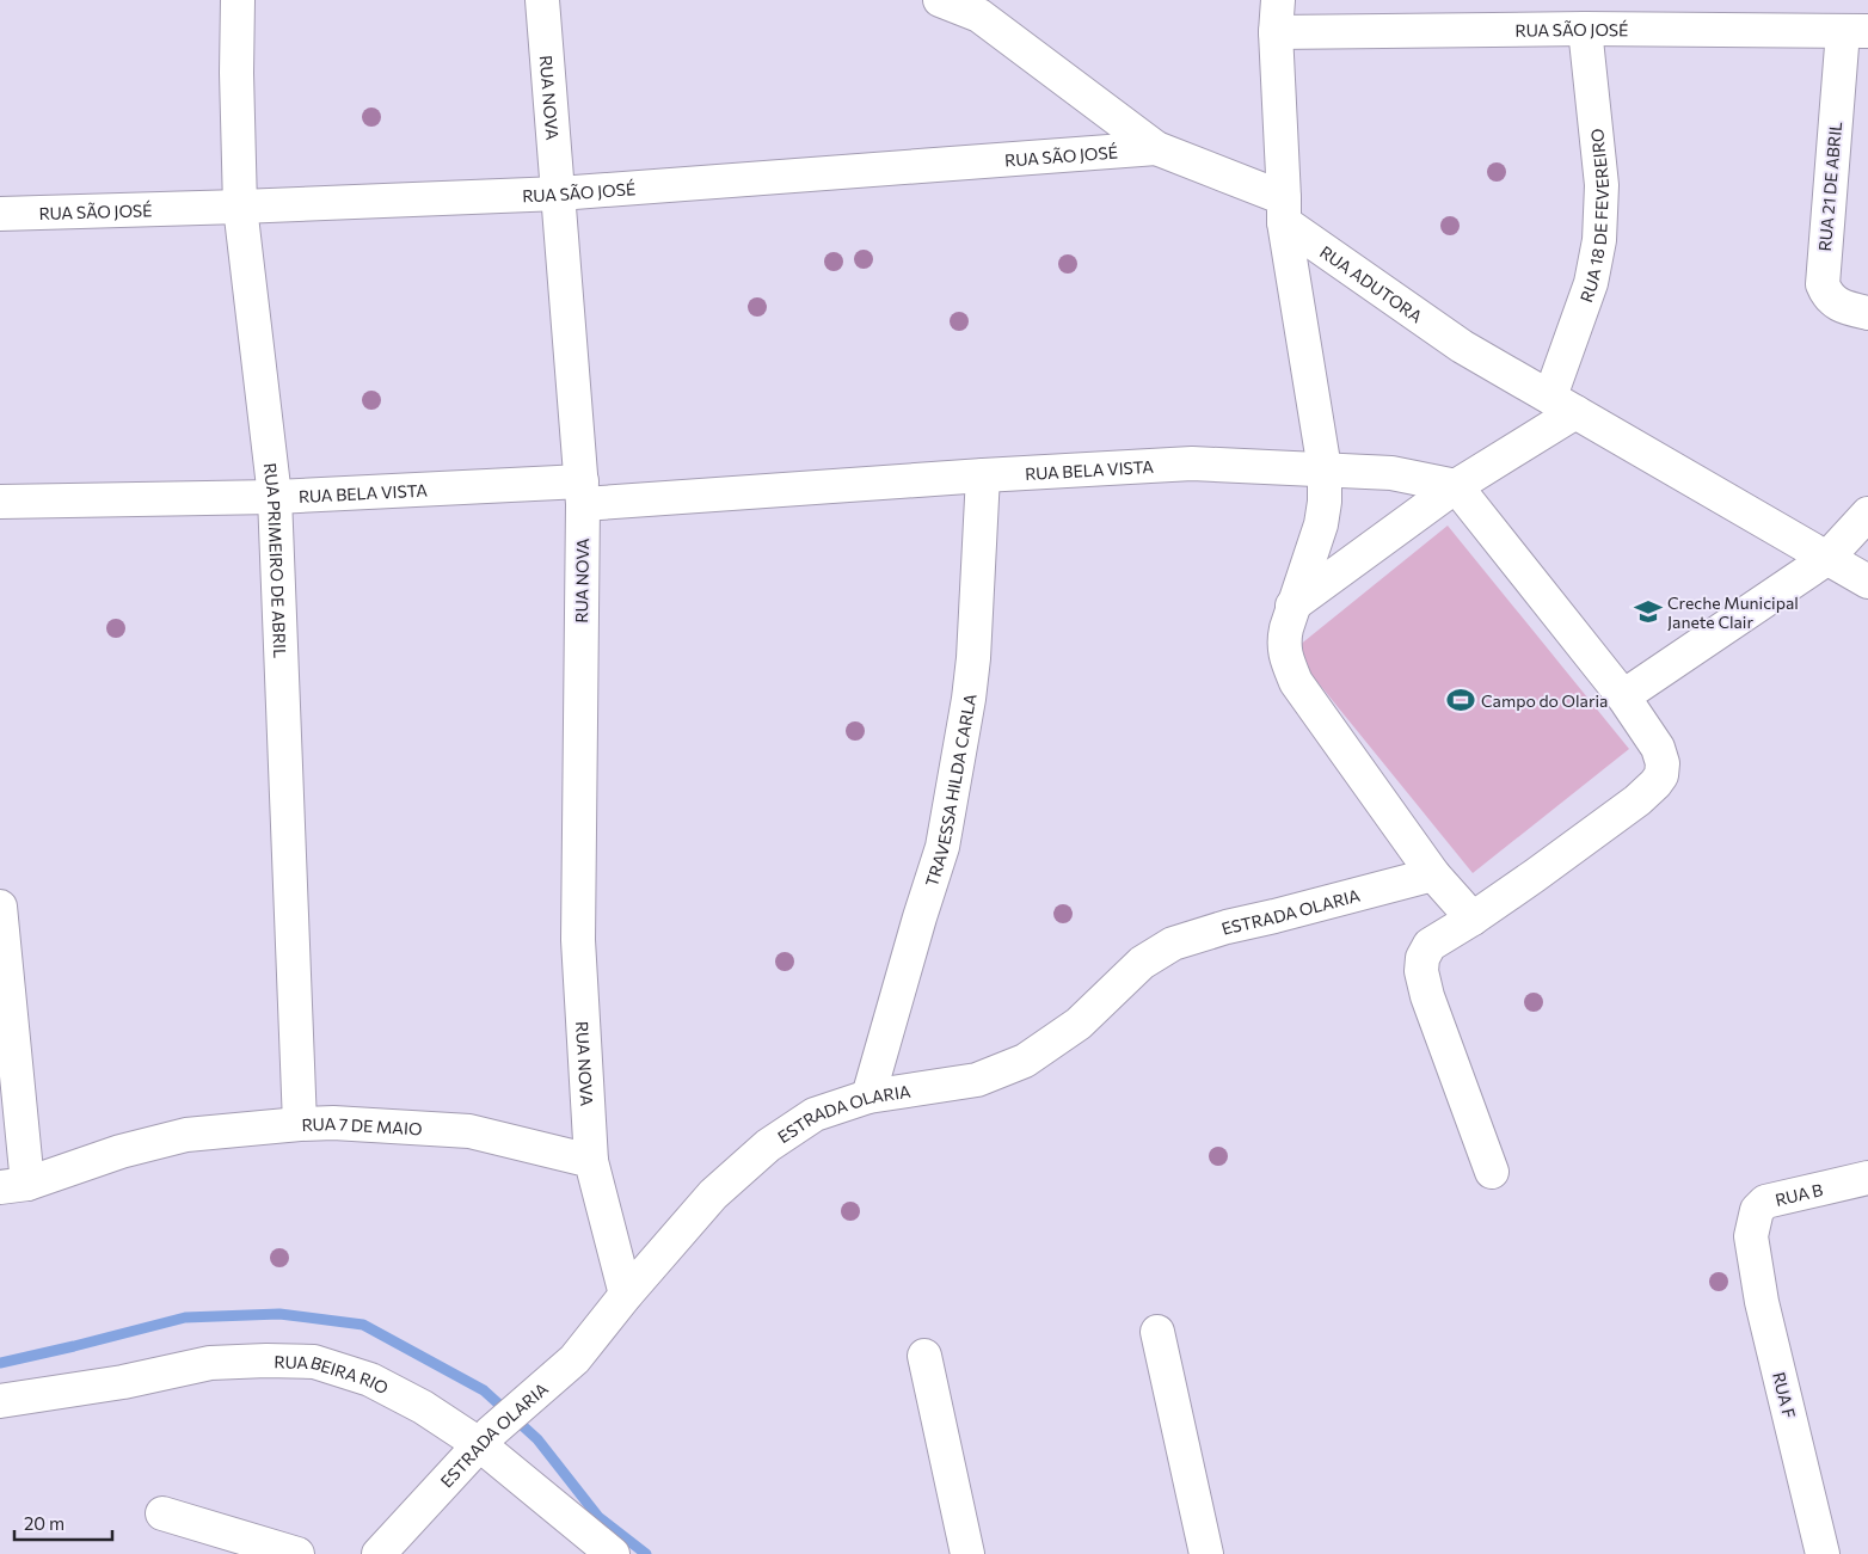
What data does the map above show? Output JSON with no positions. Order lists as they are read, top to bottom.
{
  "streets": {
    "street": [
      "RUA SÃO JOSÉ",
      "RUA NOVA",
      "RUA 21 DE ABRIL",
      "RUA 18 DE FEVEREIRO",
      "RUA ADUTORA",
      "RUA BELA VISTA",
      "RUA PRIMEIRO DE ABRIL",
      "TRAVESSA HILDA CARLA",
      "ESTRADA OLARIA",
      "RUA 7 DE MAIO",
      "RUA B",
      "RUA BEIRA RIO",
      "RUA F"
    ]
  },
  "crossings": [
    ["RUA SÃO JOSÉ", "RUA NOVA"],
    ["RUA SÃO JOSÉ", "RUA 21 DE ABRIL"],
    ["RUA SÃO JOSÉ", "RUA 18 DE FEVEREIRO"],
    ["RUA SÃO JOSÉ", "RUA ADUTORA"],
    ["RUA SÃO JOSÉ", "RUA PRIMEIRO DE ABRIL"],
    ["RUA NOVA", "RUA BELA VISTA"],
    ["RUA NOVA", "RUA 7 DE MAIO"],
    ["RUA 18 DE FEVEREIRO", "RUA ADUTORA"],
    ["RUA BELA VISTA", "RUA PRIMEIRO DE ABRIL"],
    ["RUA BELA VISTA", "TRAVESSA HILDA CARLA"],
    ["RUA PRIMEIRO DE ABRIL", "RUA 7 DE MAIO"],
    ["TRAVESSA HILDA CARLA", "ESTRADA OLARIA"],
    ["ESTRADA OLARIA", "RUA BEIRA RIO"],
    ["RUA B", "RUA F"]
  ],
  "places": {
    "school or university": ["Creche Municipal Janete Clair"],
    "sports": ["Campo do Olaria"]
  },
  "scale_bar": "20 m"
}
